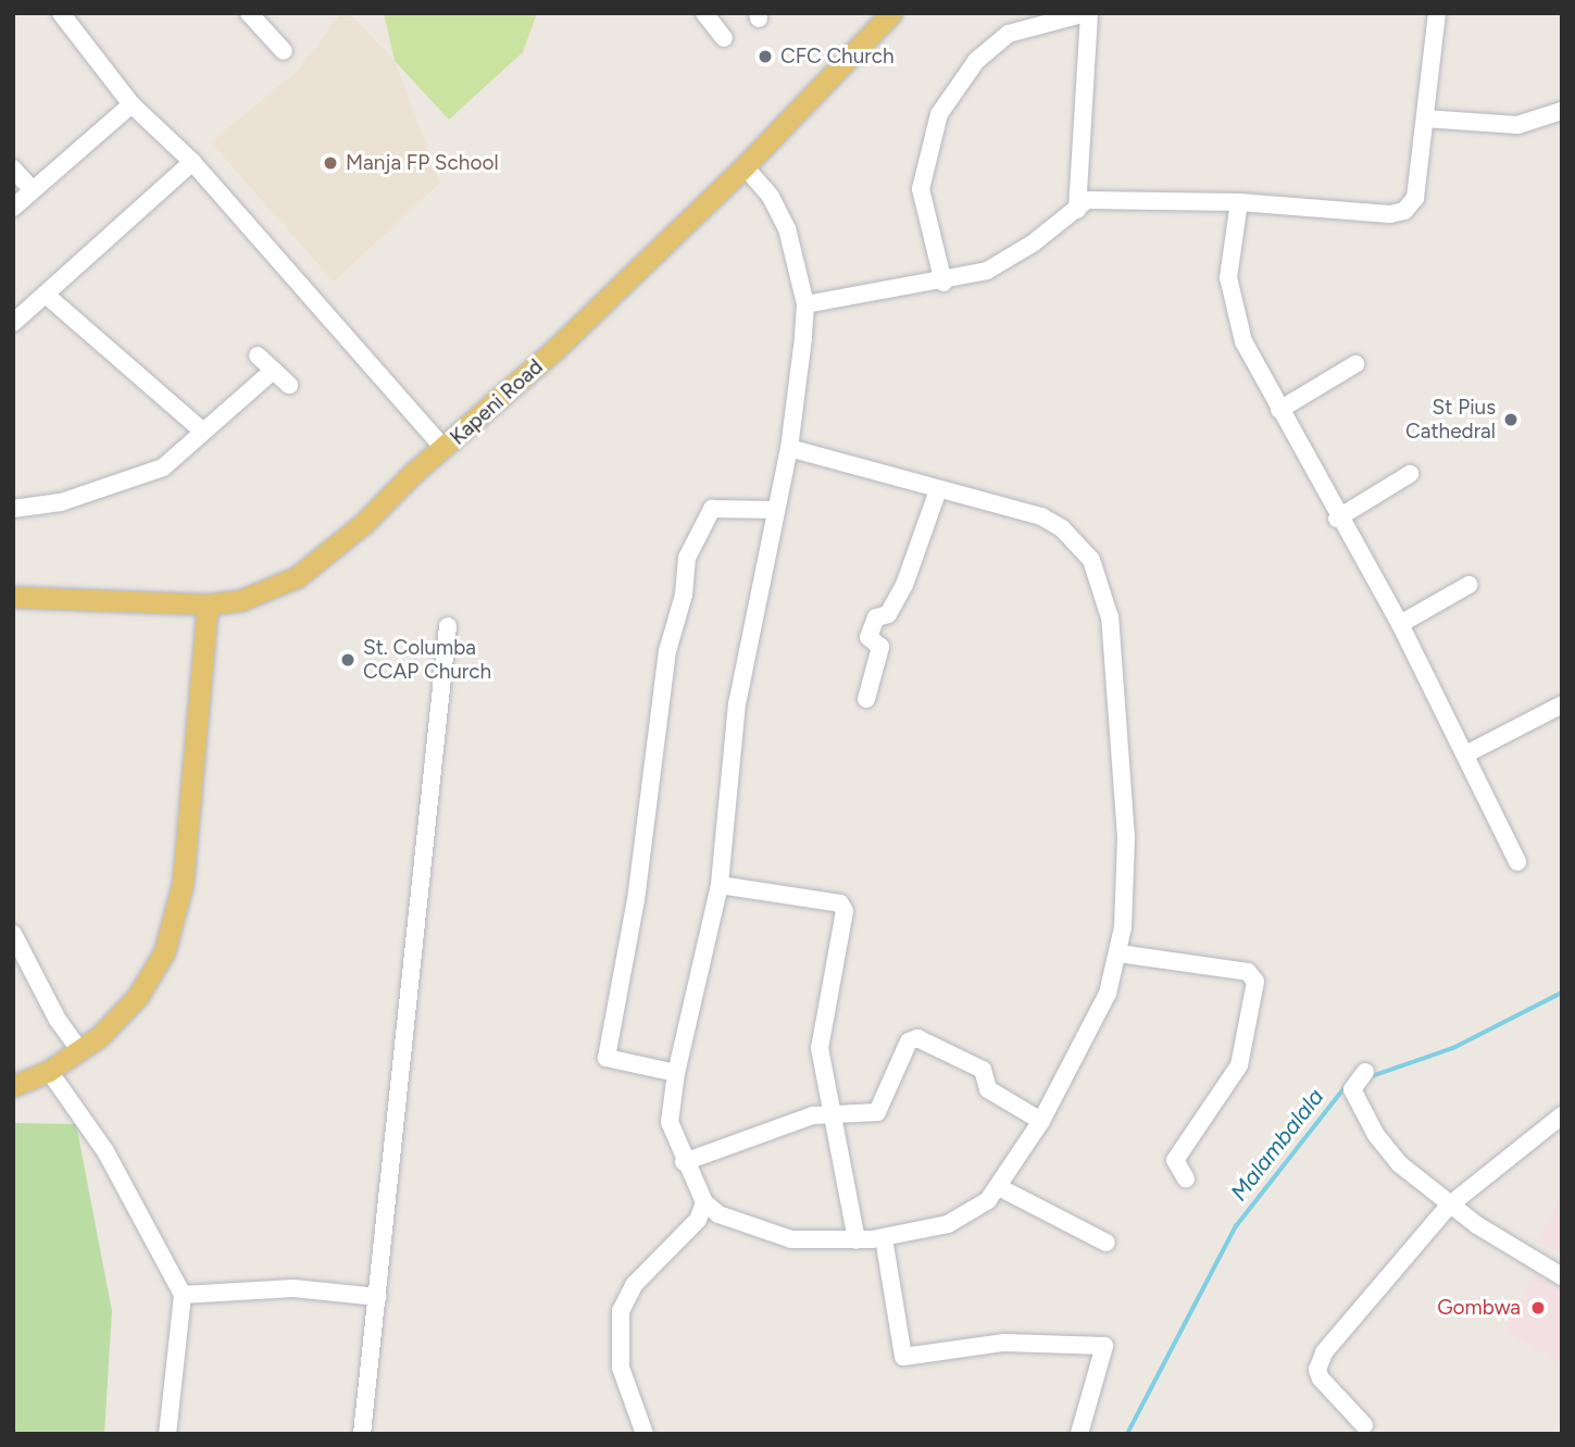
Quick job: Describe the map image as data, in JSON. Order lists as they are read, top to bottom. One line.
{"streets":{"main road":["Kapeni Road"]},"water":["Malambalala"],"places":["CFC Church","Manja FP School","St Pius Cathedral","St. Columba CCAP Church","Gombwa"]}
